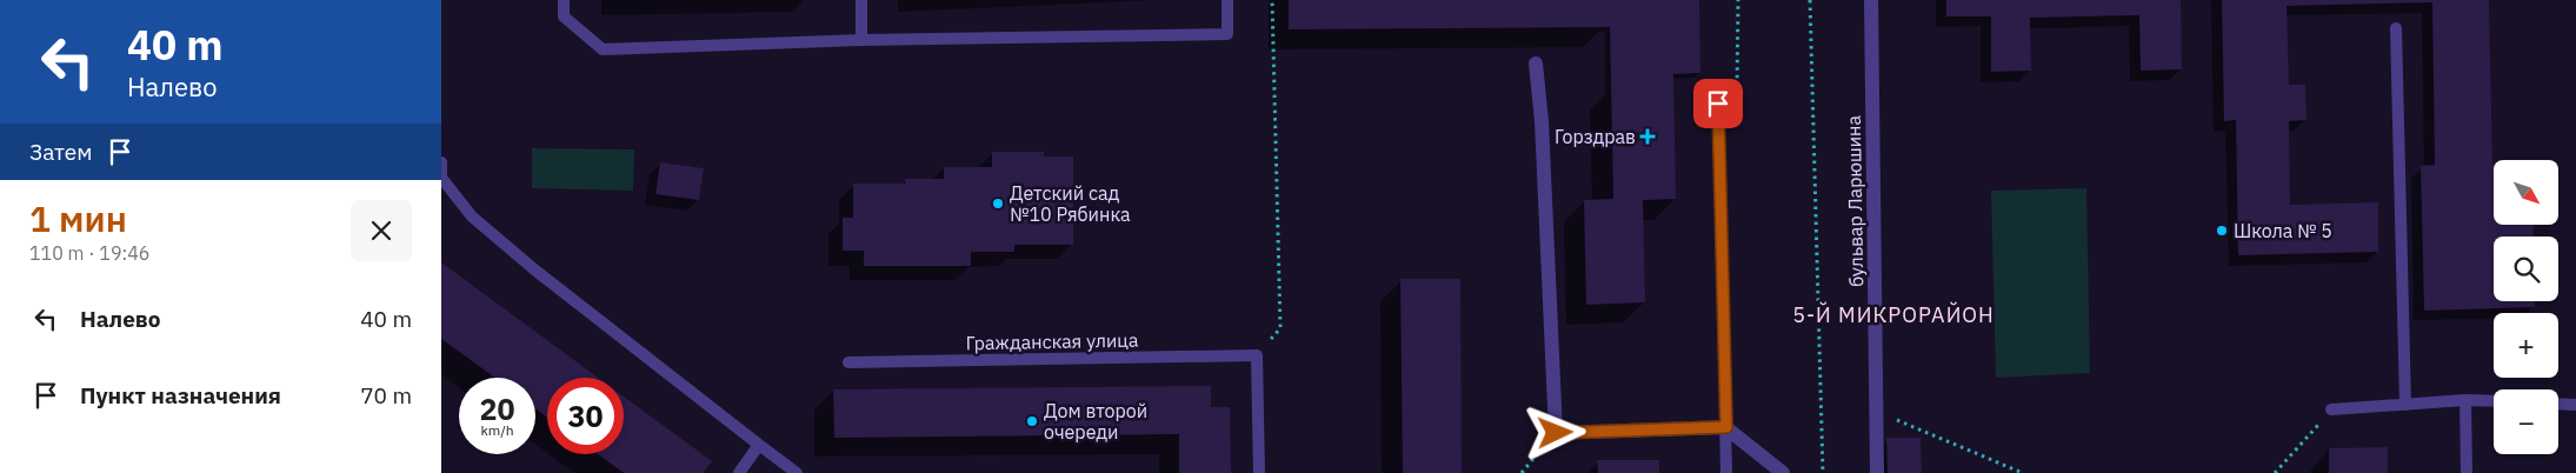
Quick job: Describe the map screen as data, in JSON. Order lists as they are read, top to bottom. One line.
{"streets":{"street":["бульвар Ларюшина"],"lane":["Гражданская улица"]},"districts":["5-Й МИКРОРАЙОН"],"places":{"health":["Горздрав"],"other":["Детский сад №10 Рябинка","Школа № 5","Дом второй очереди"]},"north":"bottom right","page":{"turn":["40 m","Налево"],"then":"Затем","map_buttons":["+","−"],"heading":["1 мин","110 m · 19:46"],"list":[{"name":"Налево","value":"40 m"},{"name":"Пункт назначения","value":"70 m"}],"speed":"20 km/h","limit":"30"}}
